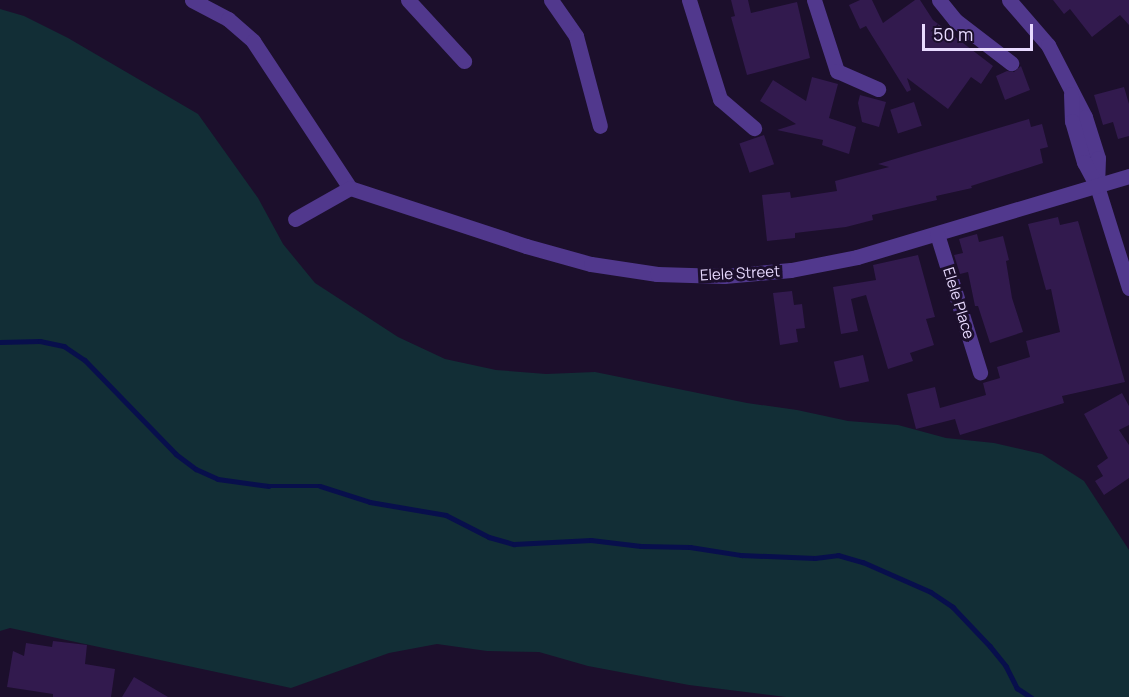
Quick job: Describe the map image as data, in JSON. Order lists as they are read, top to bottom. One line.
{"streets":{"street":["Elele Street","Elele Place"]},"crossings":[["Elele Street","Elele Place"]],"scale_bar":"50 m"}
